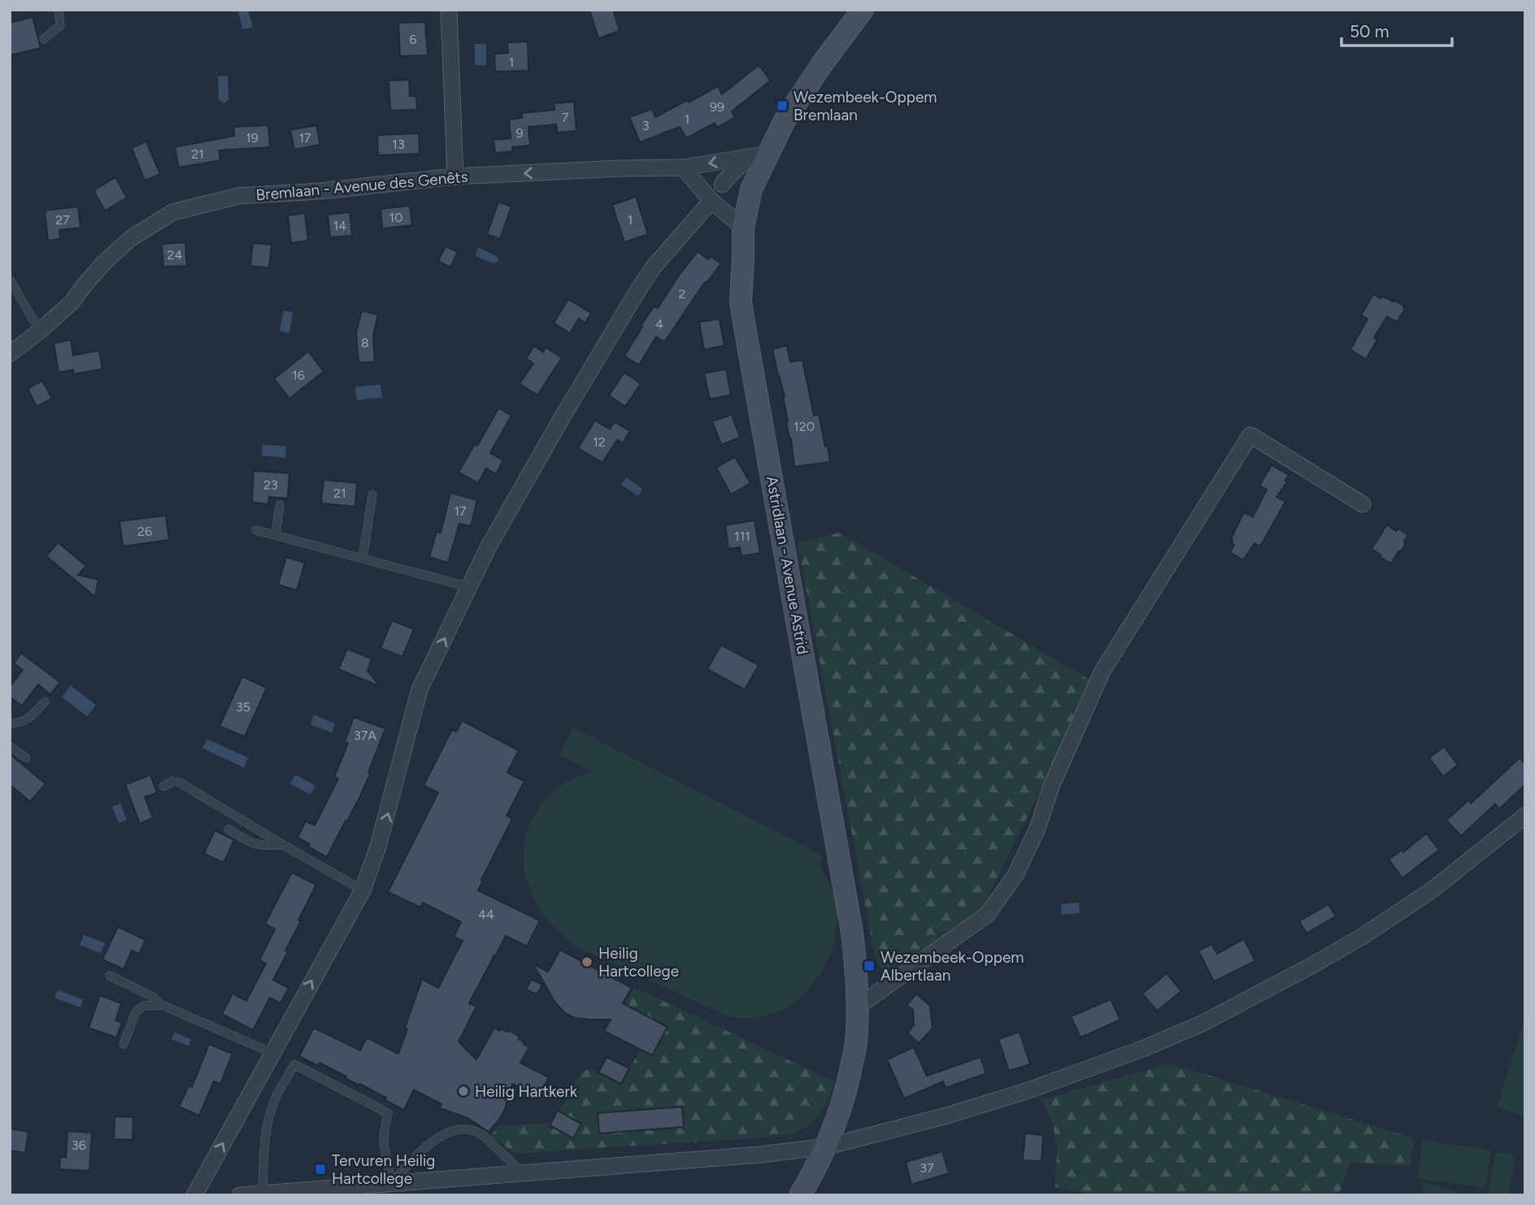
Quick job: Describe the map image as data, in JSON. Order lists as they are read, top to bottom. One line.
{"streets":{"street":["Bremlaan - Avenue des Genêts","Astridlaan - Avenue Astrid"]},"crossings":[["Bremlaan - Avenue des Genêts","Astridlaan - Avenue Astrid"]],"one_way":["Bremlaan - Avenue des Genêts"],"places":{"transit":["Wezembeek-Oppem Bremlaan","Wezembeek-Oppem Albertlaan","Tervuren Heilig Hartcollege"],"other":["Heilig Hartcollege","Heilig Hartkerk"]},"house_numbers":["6","1","99","7","1","3","9","19","17","13","21","10","27","1","14","24","2","4","8","16","120","12","23","21","17","26","111","35","37A","44","36","37"],"scale_bar":"50 m"}
